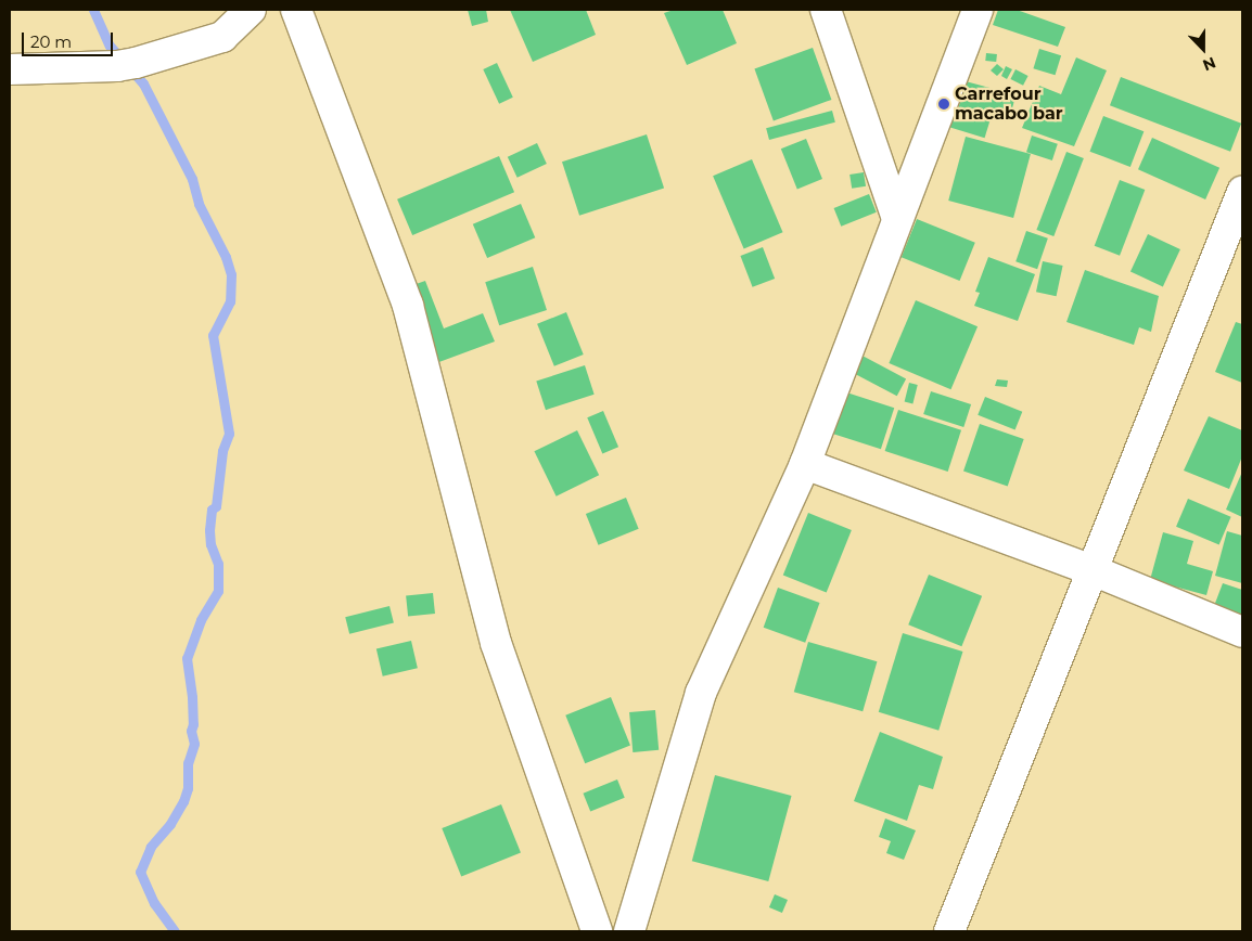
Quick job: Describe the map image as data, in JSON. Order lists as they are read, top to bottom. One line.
{"places":["Carrefour macabo bar"],"scale_bar":"20 m","north":"bottom"}
